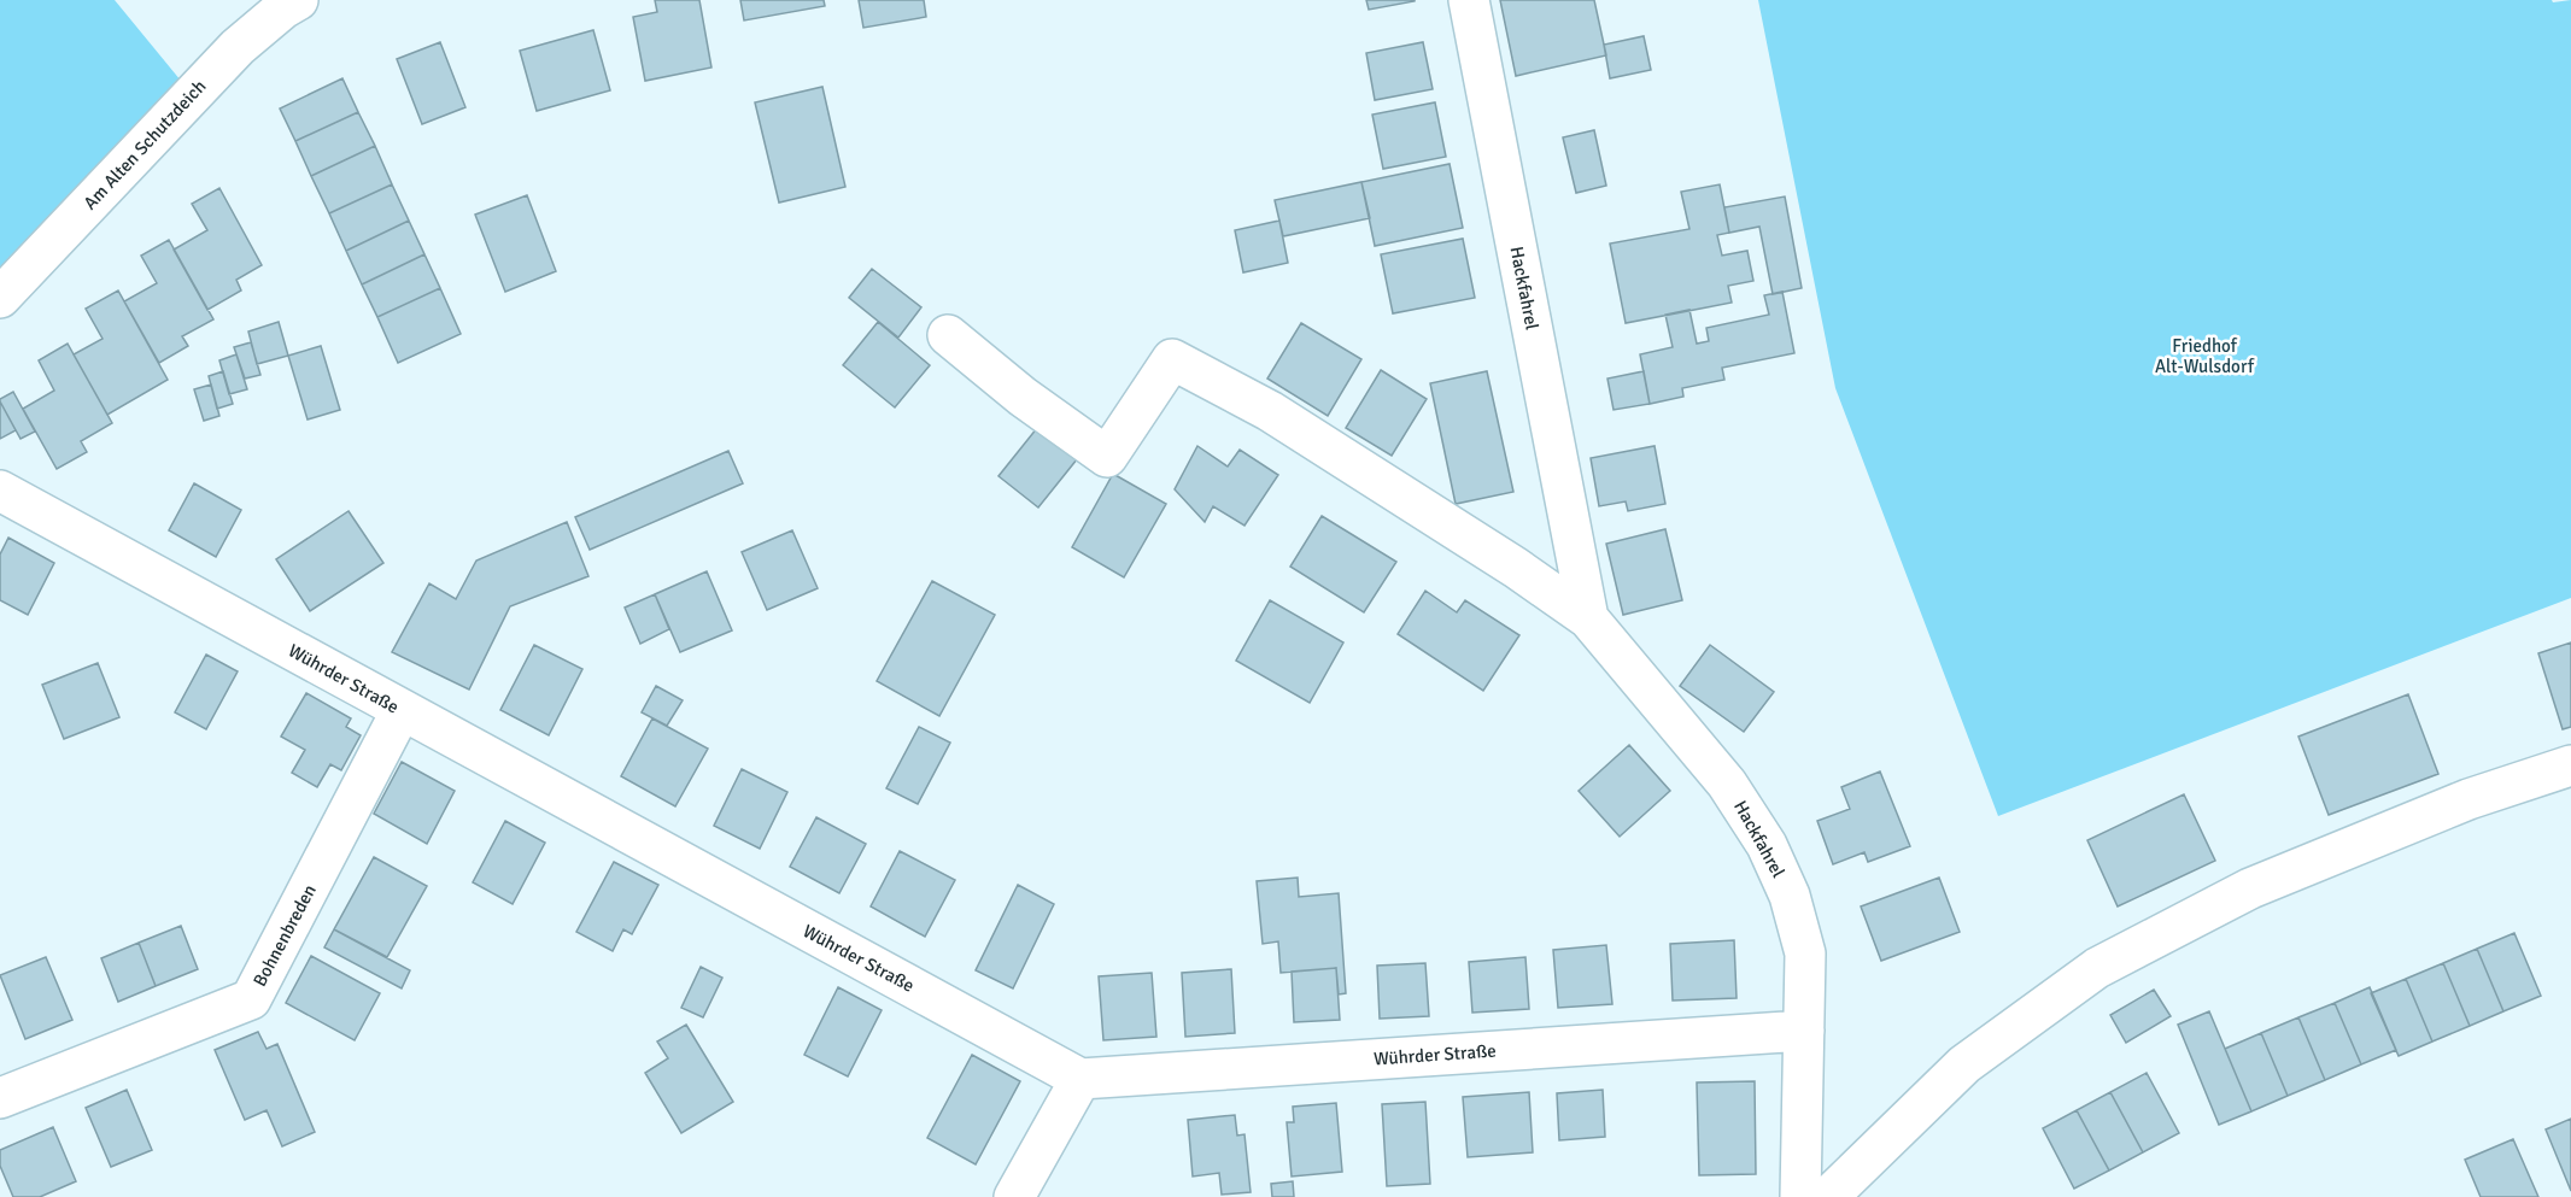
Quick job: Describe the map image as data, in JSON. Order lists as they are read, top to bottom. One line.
{"streets":{"street":["Am Alten Schutzdeich","Hackfahrel","Wührder Straße","Bohnenbreden"]},"crossings":[["Hackfahrel","Wührder Straße"],["Wührder Straße","Bohnenbreden"]],"parks":["Friedhof Alt-Wulsdorf"]}
